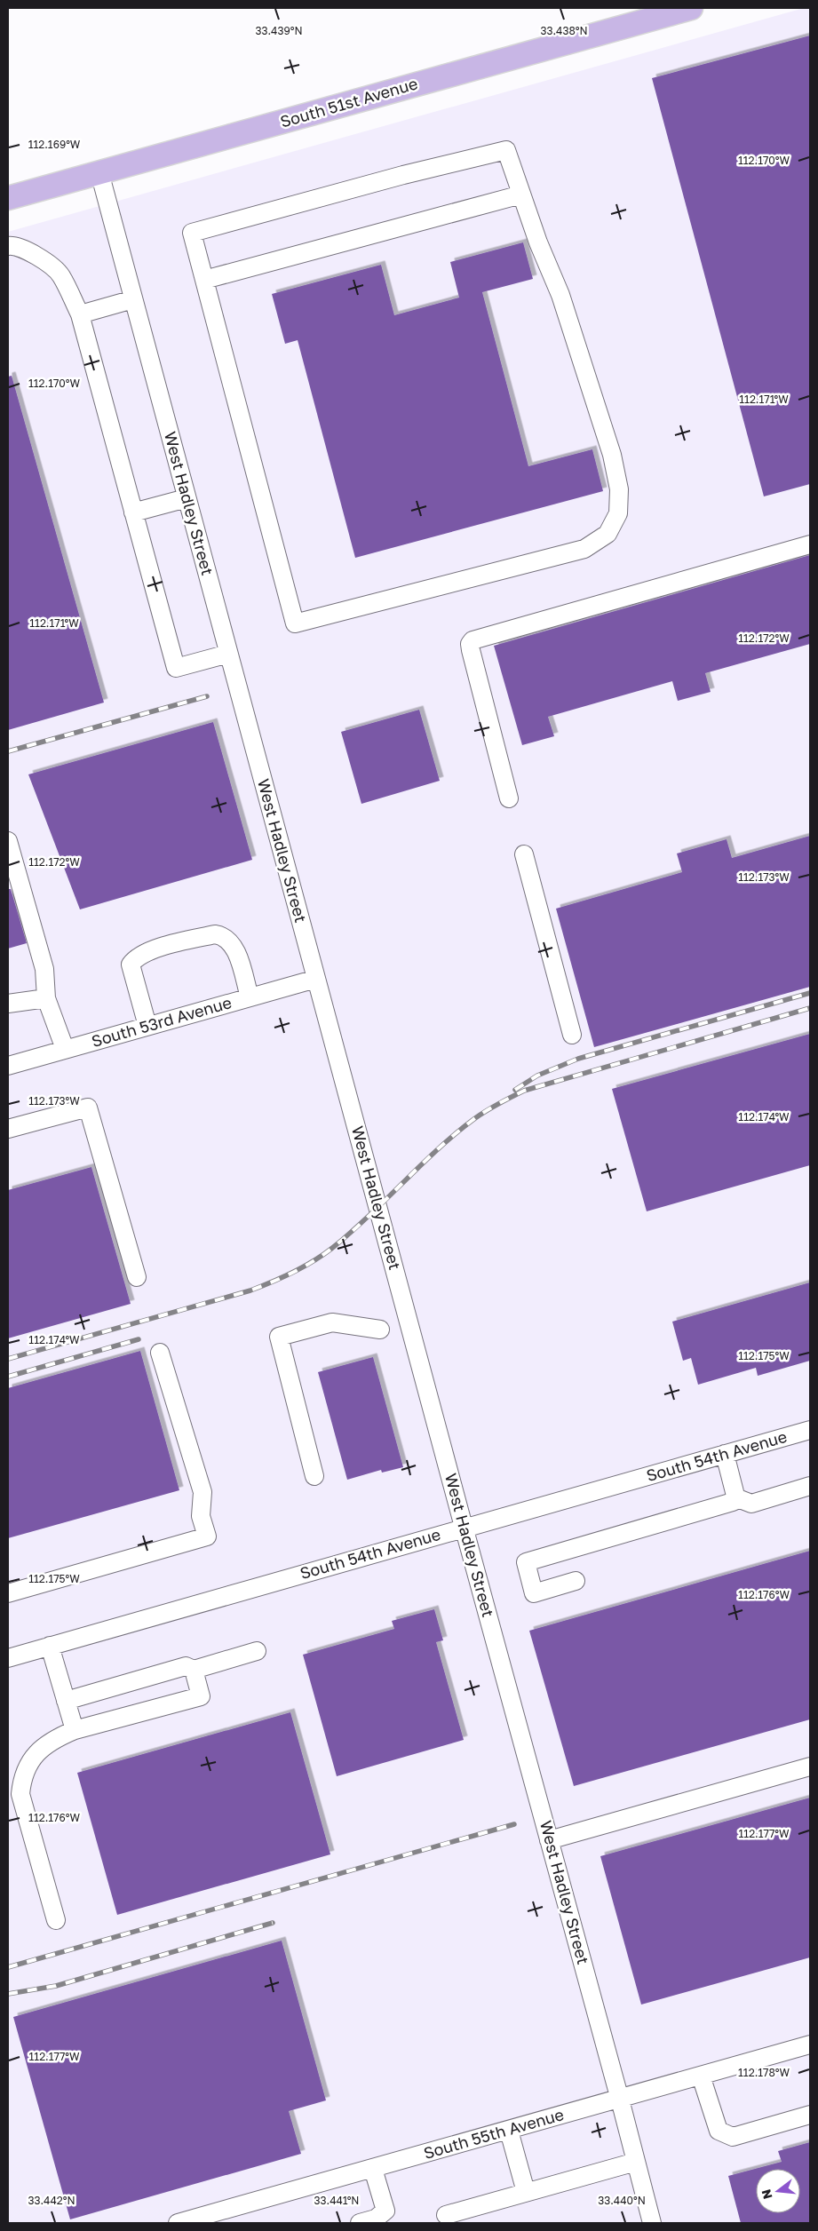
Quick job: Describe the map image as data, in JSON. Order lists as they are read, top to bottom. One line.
{"streets":{"main road":["South 51st Avenue"],"street":["West Hadley Street","South 53rd Avenue","South 54th Avenue","South 55th Avenue"]},"crossings":[["South 51st Avenue","West Hadley Street"],["West Hadley Street","South 53rd Avenue"],["West Hadley Street","South 54th Avenue"],["West Hadley Street","South 55th Avenue"]],"north":"left","coordinates":["33.439°N","33.438°N","112.169°W","112.170°W","112.171°W","112.172°W","112.173°W","112.174°W","112.175°W","112.176°W","112.177°W","112.178°W","33.442°N","33.441°N","33.440°N"]}
